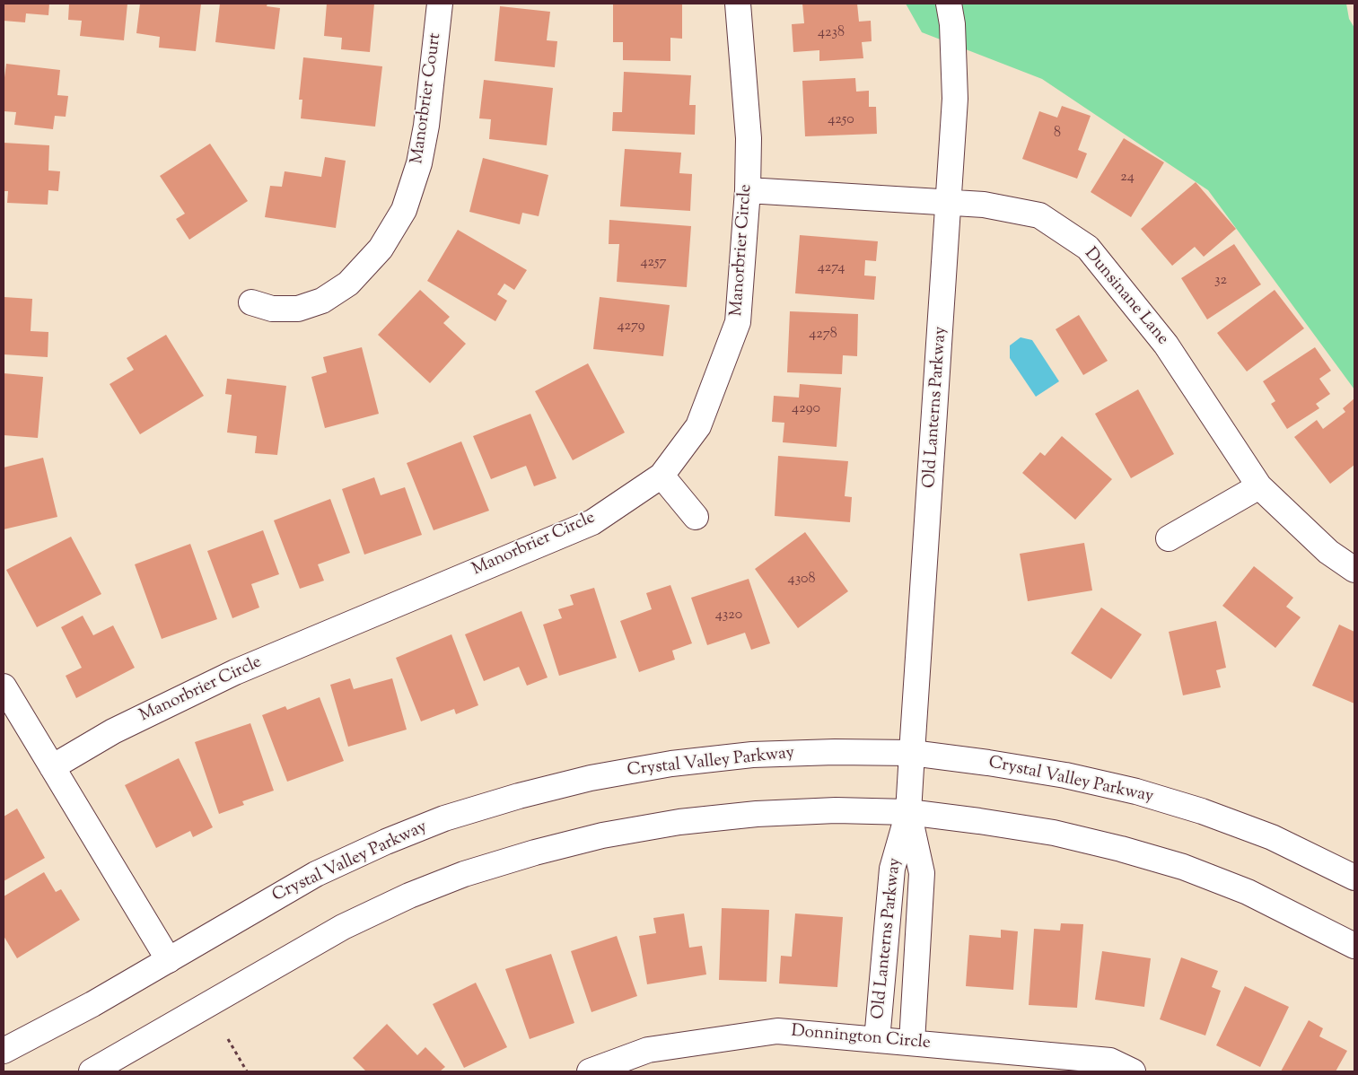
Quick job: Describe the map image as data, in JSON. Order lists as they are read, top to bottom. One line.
{"streets":{"street":["Manorbrier Court","Manorbrier Circle","Dunsinane Lane","Old Lanterns Parkway","Crystal Valley Parkway","Donnington Circle"]},"crossings":[["Manorbrier Circle","Dunsinane Lane"],["Dunsinane Lane","Old Lanterns Parkway"],["Old Lanterns Parkway","Crystal Valley Parkway"],["Old Lanterns Parkway","Donnington Circle"]],"house_numbers":["4238","4250","8","24","4257","4274","32","4279","4278","4290","4308","4320"]}
